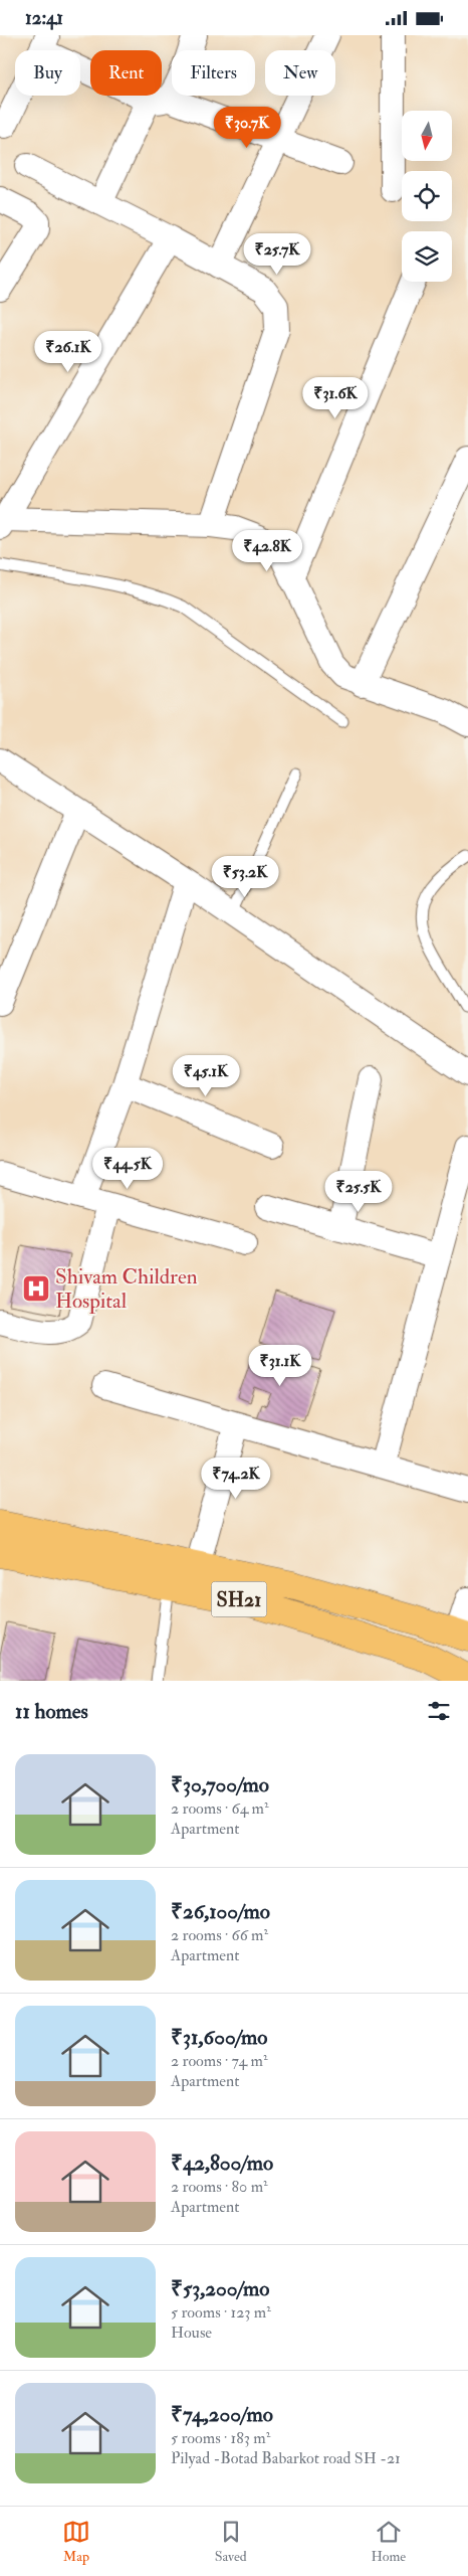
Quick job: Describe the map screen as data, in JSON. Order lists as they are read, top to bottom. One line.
{"streets":{"main road":["SH21"]},"places":{"hospital":["Shivam Children Hospital"]},"north":"bottom","page":{"status":"12:41","chip":["Buy","Rent","Filters","New"],"price":["₹30.7K","₹25.7K","₹26.1K","₹31.6K","₹42.8K","₹53.2K","₹45.1K","₹44.5K","₹25.5K","₹31.1K","₹74.2K"],"heading":"11 homes","list":[{"name":"₹30,700/mo","note":"2 rooms · 64 m² · Apartment"},{"name":"₹26,100/mo","note":"2 rooms · 66 m² · Apartment"},{"name":"₹31,600/mo","note":"2 rooms · 74 m² · Apartment"},{"name":"₹42,800/mo","note":"2 rooms · 80 m² · Apartment"},{"name":"₹53,200/mo","note":"5 rooms · 123 m² · House"},{"name":"₹74,200/mo","note":"5 rooms · 183 m² · Pilyad -Botad Babarkot road SH -21"}],"tabs":["Map","Saved","Home"]}}
